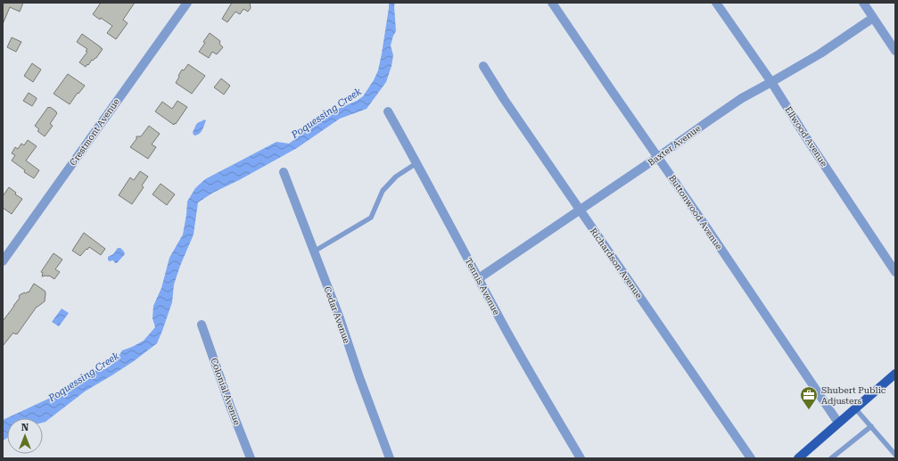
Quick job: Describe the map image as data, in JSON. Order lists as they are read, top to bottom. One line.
{"streets":{"street":["Crestmont Avenue","Ellwood Avenue","Baxter Avenue","Buttonwood Avenue","Richardson Avenue","Tennis Avenue","Cedar Avenue","Colonial Avenue"]},"crossings":[["Ellwood Avenue","Baxter Avenue"],["Baxter Avenue","Buttonwood Avenue"],["Baxter Avenue","Richardson Avenue"],["Baxter Avenue","Tennis Avenue"]],"water":["Poquessing Creek"],"places":{"office":["Shubert Public Adjusters"]},"north":"top"}
